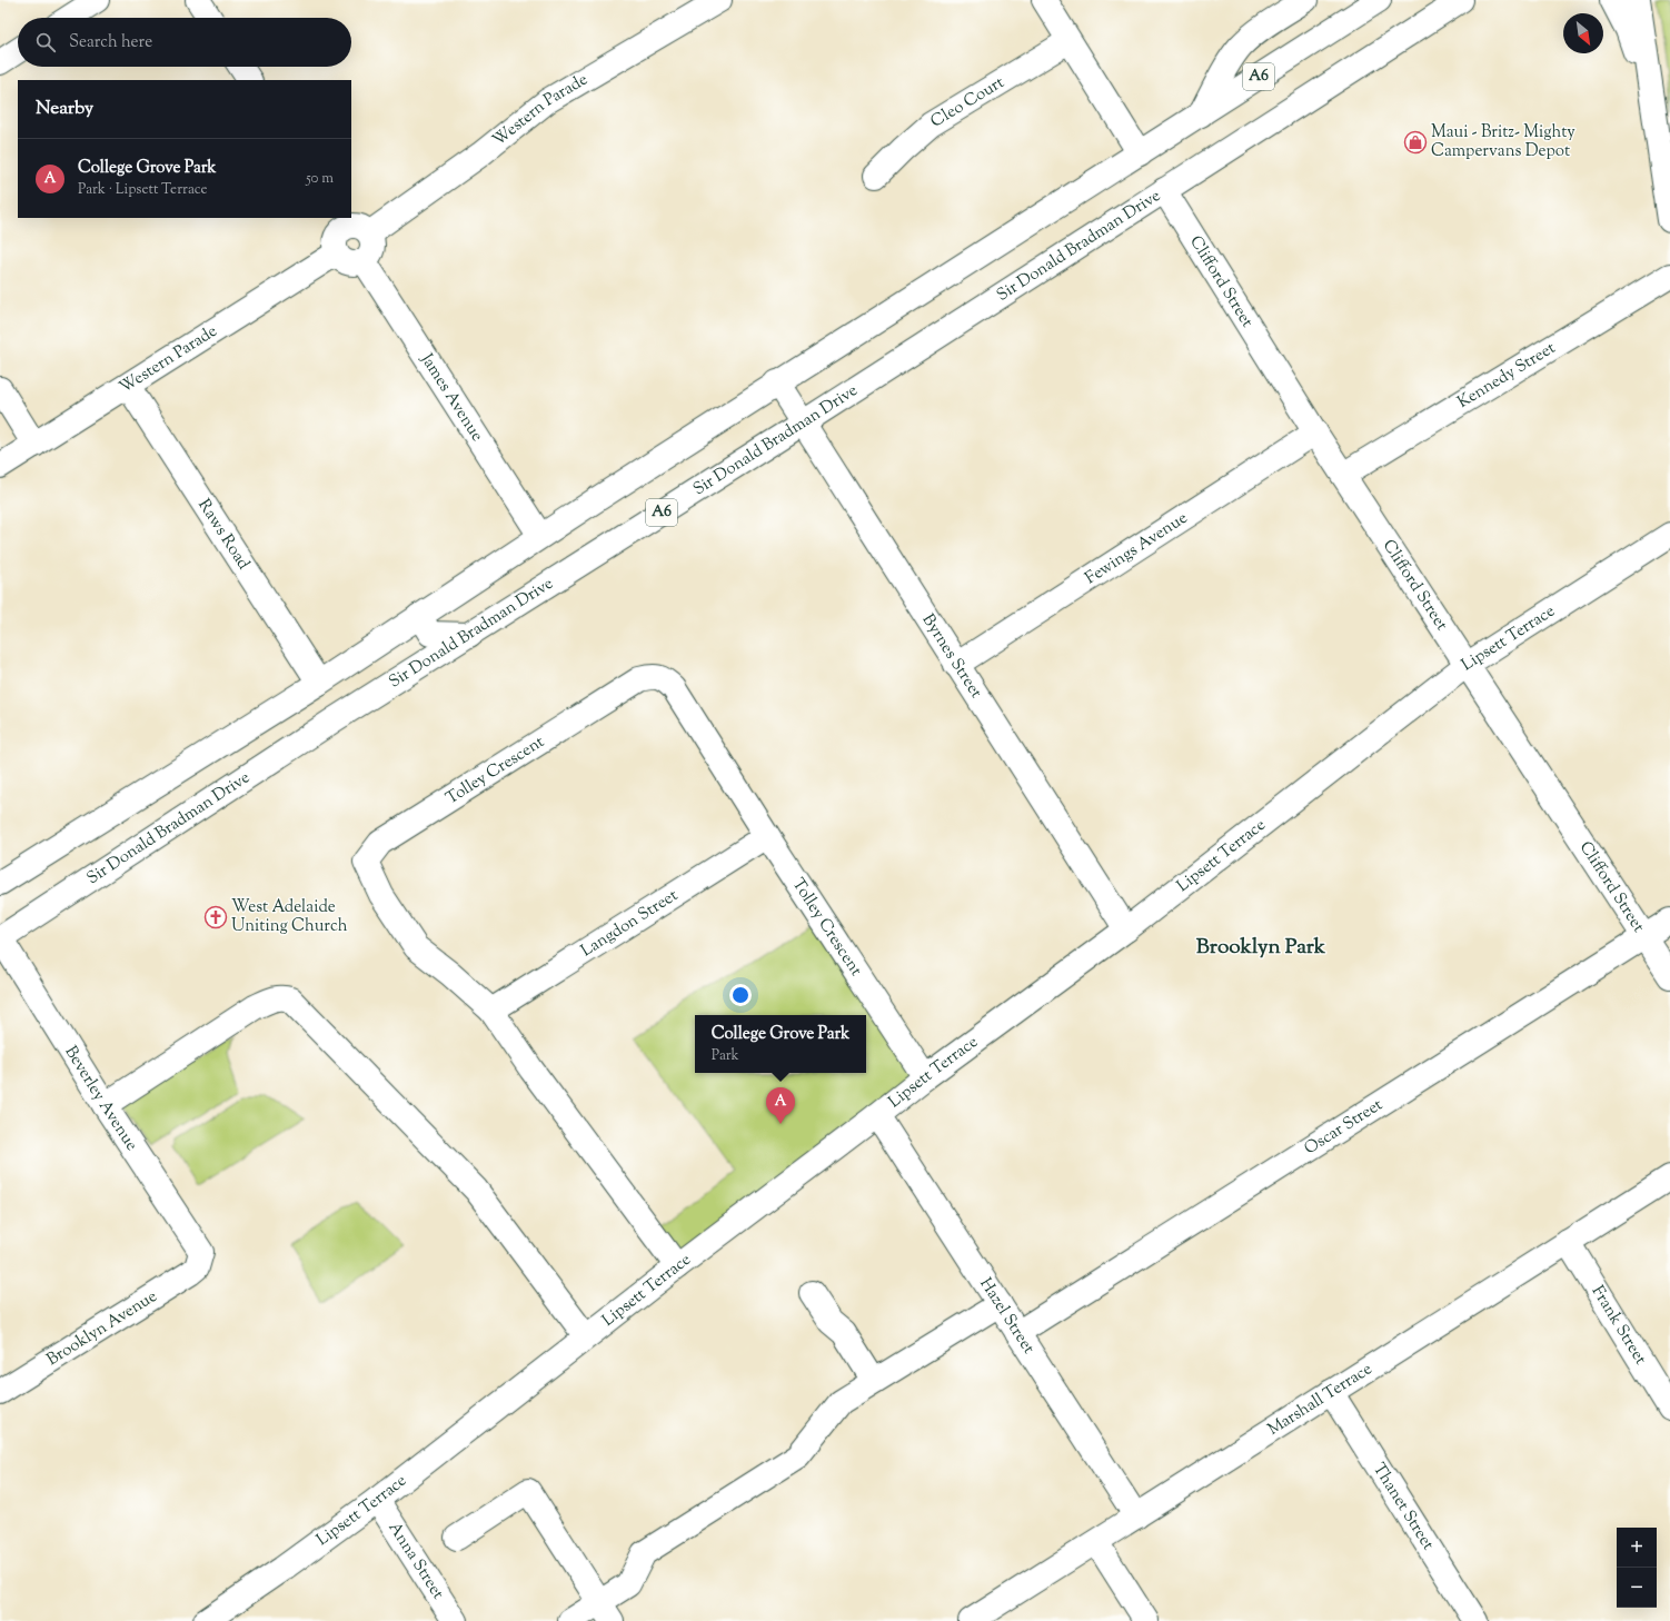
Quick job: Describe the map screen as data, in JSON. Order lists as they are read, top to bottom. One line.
{"streets":{"street":["A6","Cleo Court","Western Parade","Sir Donald Bradman Drive","Clifford Street","Kennedy Street","James Avenue","Raws Road","Fewings Avenue","Lipsett Terrace","Byrnes Street","Tolley Crescent","Langdon Street","Beverley Avenue","Oscar Street","Hazel Street","Frank Street","Brooklyn Avenue","Marshall Terrace","Thanet Street","Anna Street"]},"crossings":[["A6","James Avenue"],["A6","Raws Road"],["A6","Byrnes Street"],["Western Parade","James Avenue"],["Western Parade","Raws Road"],["Sir Donald Bradman Drive","Clifford Street"],["Sir Donald Bradman Drive","Byrnes Street"],["Sir Donald Bradman Drive","Beverley Avenue"],["Clifford Street","Kennedy Street"],["Clifford Street","Fewings Avenue"],["Clifford Street","Lipsett Terrace"],["Clifford Street","Oscar Street"],["Fewings Avenue","Byrnes Street"],["Lipsett Terrace","Byrnes Street"],["Lipsett Terrace","Tolley Crescent"],["Lipsett Terrace","Hazel Street"],["Lipsett Terrace","Anna Street"],["Tolley Crescent","Langdon Street"],["Beverley Avenue","Brooklyn Avenue"],["Oscar Street","Hazel Street"],["Hazel Street","Marshall Terrace"],["Frank Street","Marshall Terrace"],["Marshall Terrace","Thanet Street"]],"districts":["Brooklyn Park"],"places":{"shop":["Maui - Britz- Mighty Campervans Depot"],"church":["West Adelaide Uniting Church"]},"north":"bottom right","page":{"search":"Search here","heading":"Nearby","list":[{"mark":"A","name":"College Grove Park","note":"Park · Lipsett Terrace","value":"50 m"}],"popup":["College Grove Park","Park"],"pins":"A","map_buttons":["+","−"]}}
